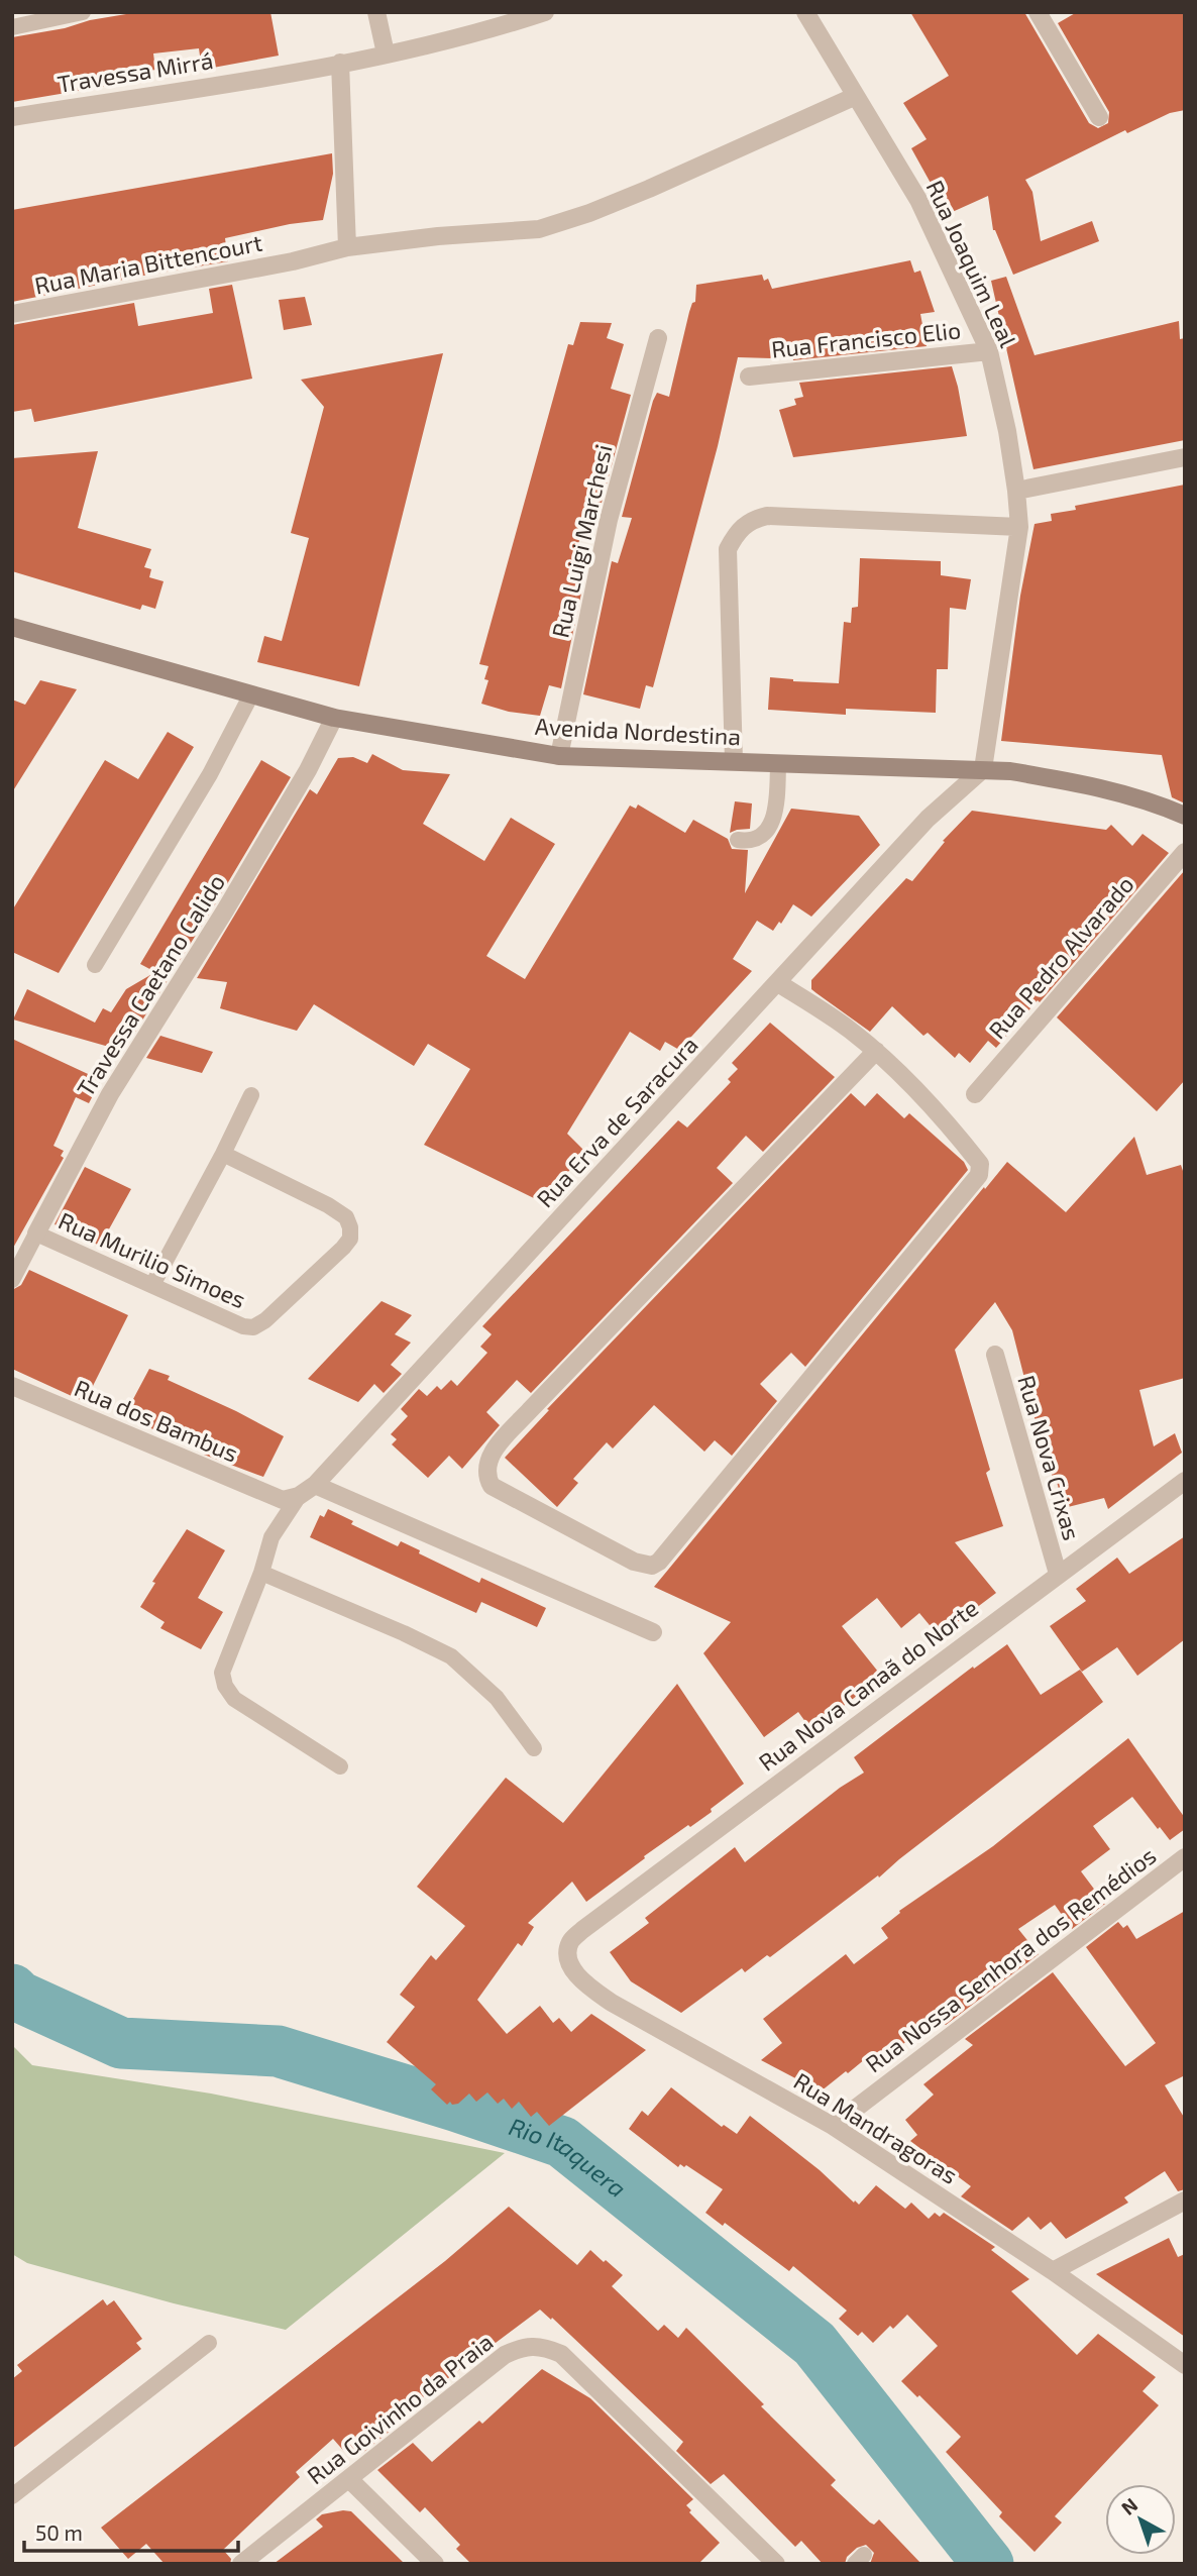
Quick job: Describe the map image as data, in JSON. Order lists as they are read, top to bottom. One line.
{"streets":{"main road":["Avenida Nordestina"],"street":["Travessa Mirrá","Rua Maria Bittencourt","Rua Joaquim Leal","Rua Francisco Elio","Rua Luigi Marchesi","Rua Pedro Alvarado","Travessa Caetano Calido","Rua Erva de Saracura","Rua dos Bambus","Rua Nova Crixas","Rua Nova Canaã do Norte","Rua Nossa Senhora dos Remédios","Rua Mandragoras","Rua Goivinho da Praia"],"lane":["Rua Murilio Simoes"]},"crossings":[["Rua Maria Bittencourt","Rua Joaquim Leal"],["Rua Joaquim Leal","Rua Francisco Elio"],["Rua Joaquim Leal","Avenida Nordestina"],["Rua Joaquim Leal","Rua Erva de Saracura"],["Rua Luigi Marchesi","Avenida Nordestina"],["Avenida Nordestina","Travessa Caetano Calido"],["Avenida Nordestina","Rua Erva de Saracura"],["Travessa Caetano Calido","Rua Murilio Simoes"],["Rua Erva de Saracura","Rua dos Bambus"],["Rua Nova Crixas","Rua Nova Canaã do Norte"],["Rua Nova Canaã do Norte","Rua Mandragoras"],["Rua Nossa Senhora dos Remédios","Rua Mandragoras"]],"water":["Rio Itaquera"],"scale_bar":"50 m","north":"top left"}
